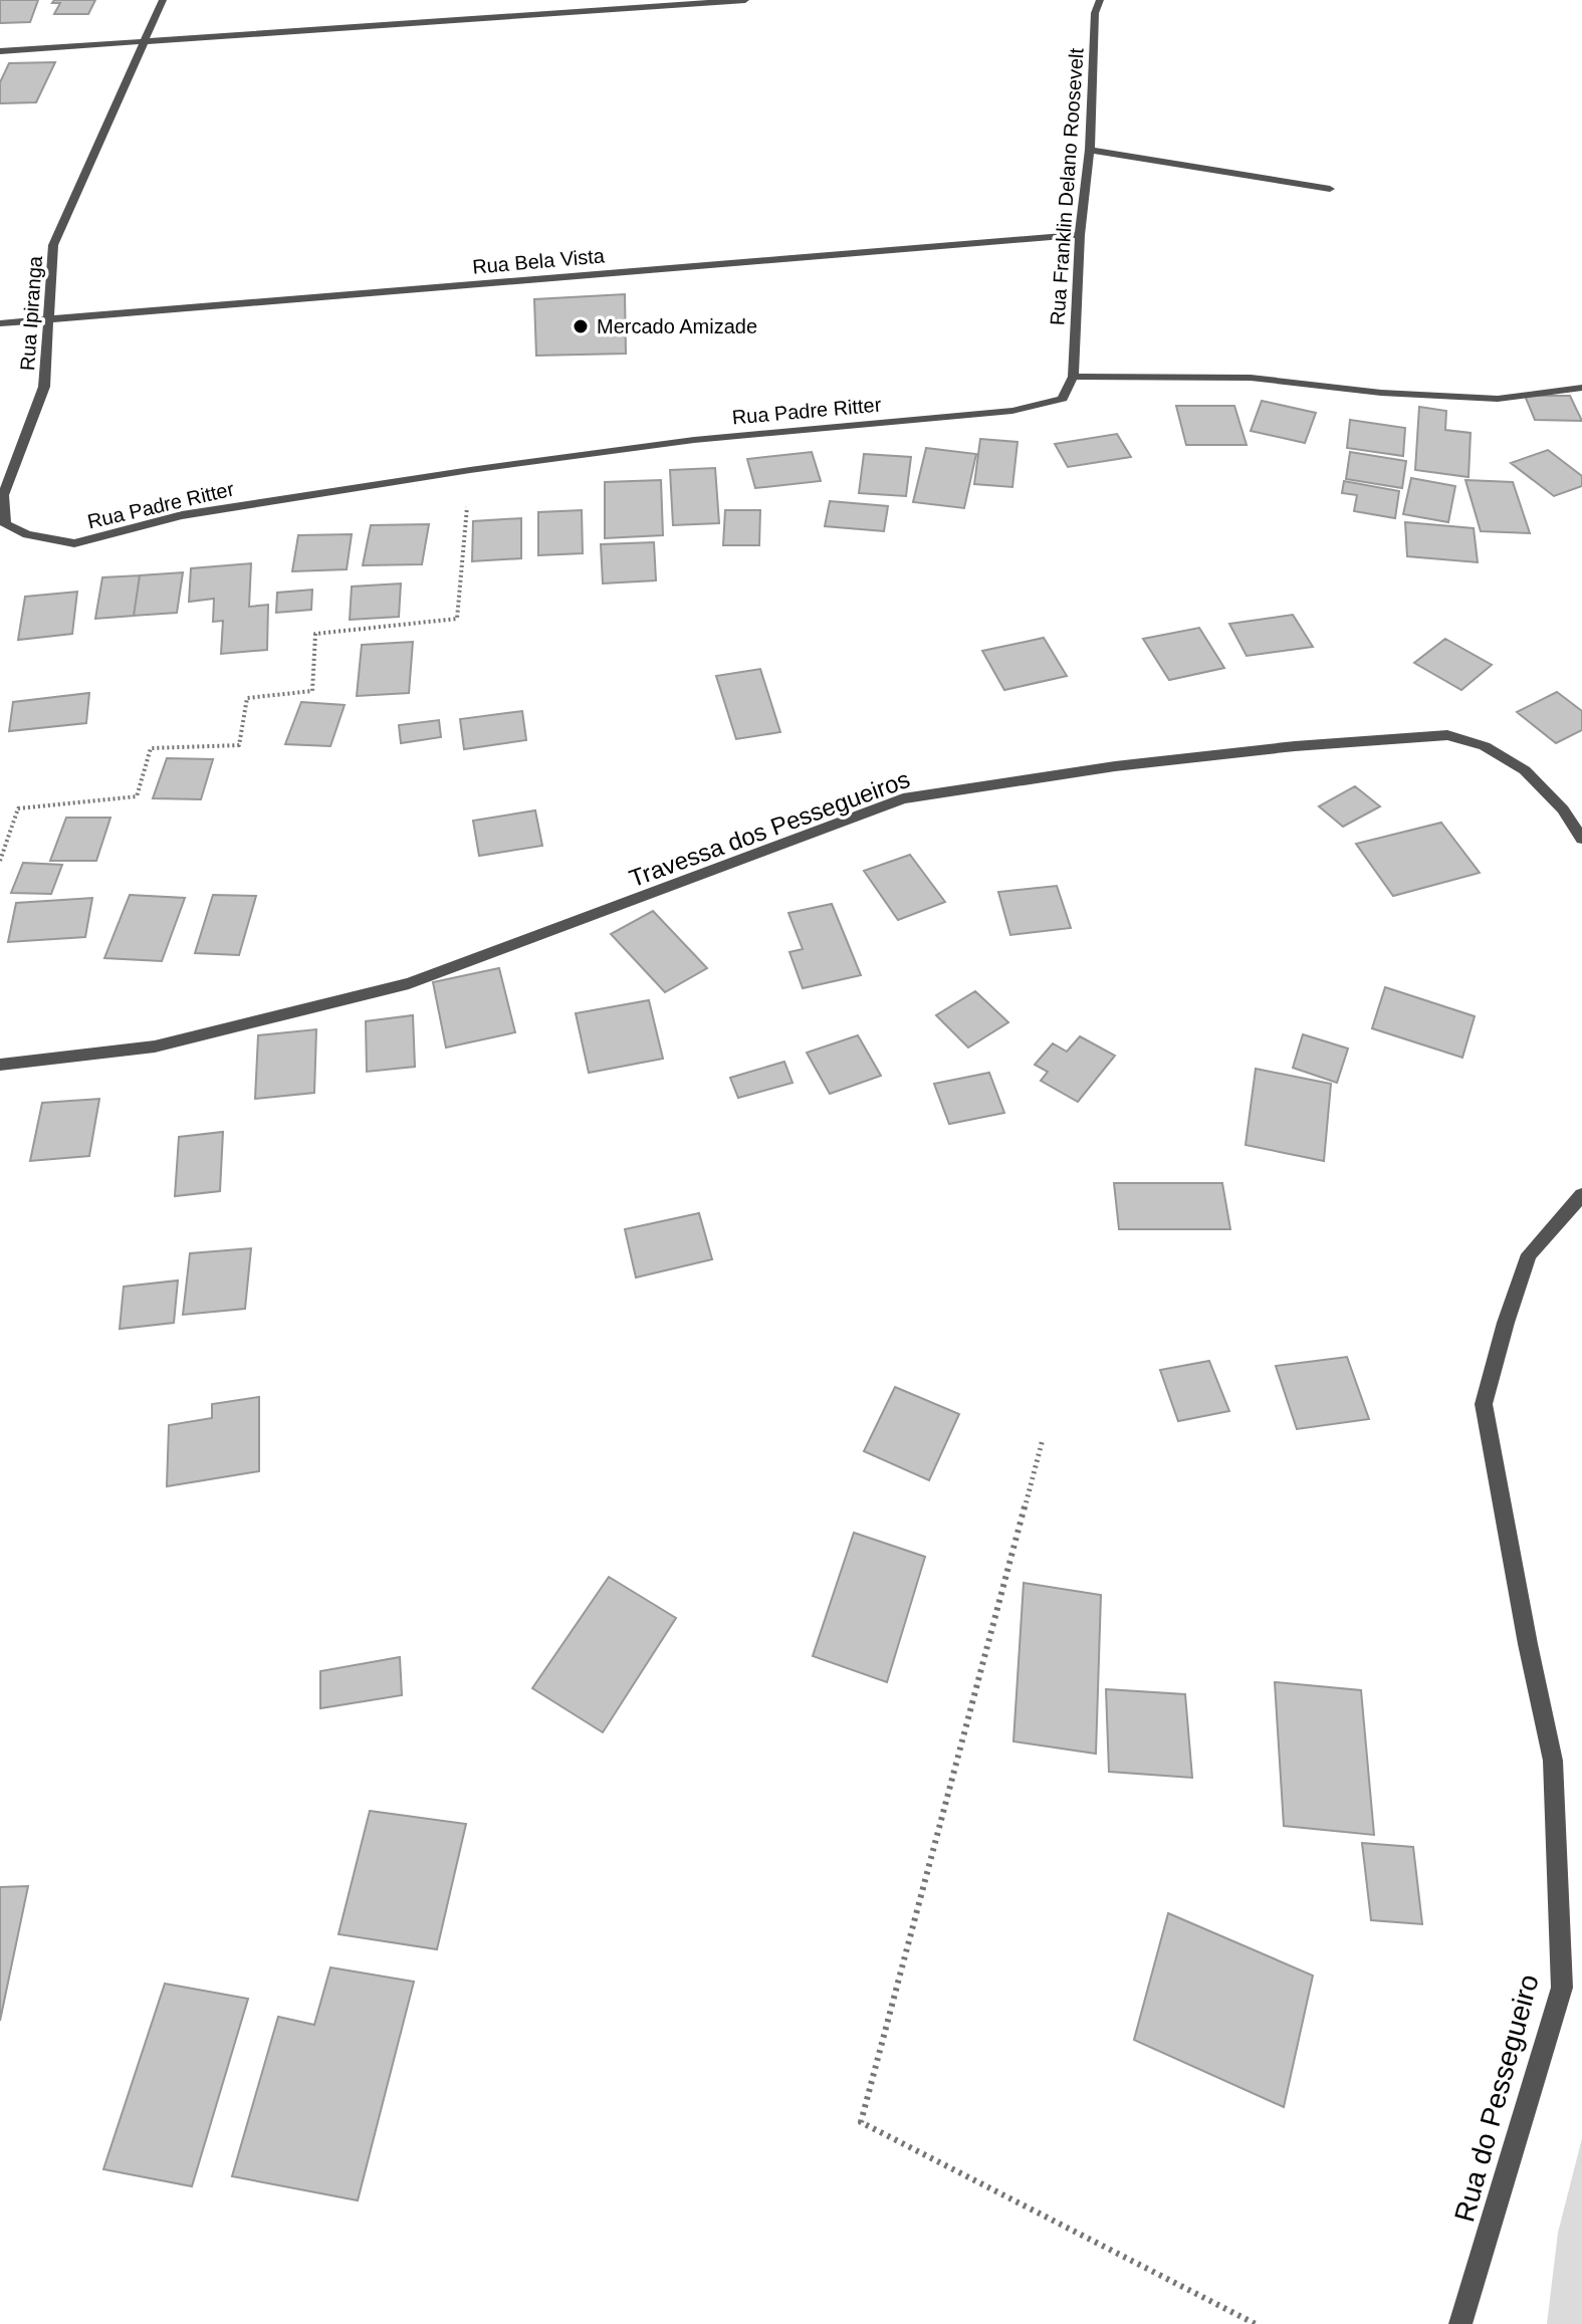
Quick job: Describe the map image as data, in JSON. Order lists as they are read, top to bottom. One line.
{"streets":{"street":["Rua Franklin Delano Roosevelt","Rua Bela Vista","Rua Ipiranga","Rua Padre Ritter","Travessa dos Pessegueiros","Rua do Pessegueiro"]},"crossings":[["Rua Franklin Delano Roosevelt","Rua Bela Vista"],["Rua Franklin Delano Roosevelt","Rua Padre Ritter"],["Rua Bela Vista","Rua Ipiranga"],["Rua Ipiranga","Rua Padre Ritter"]],"places":["Mercado Amizade"]}
